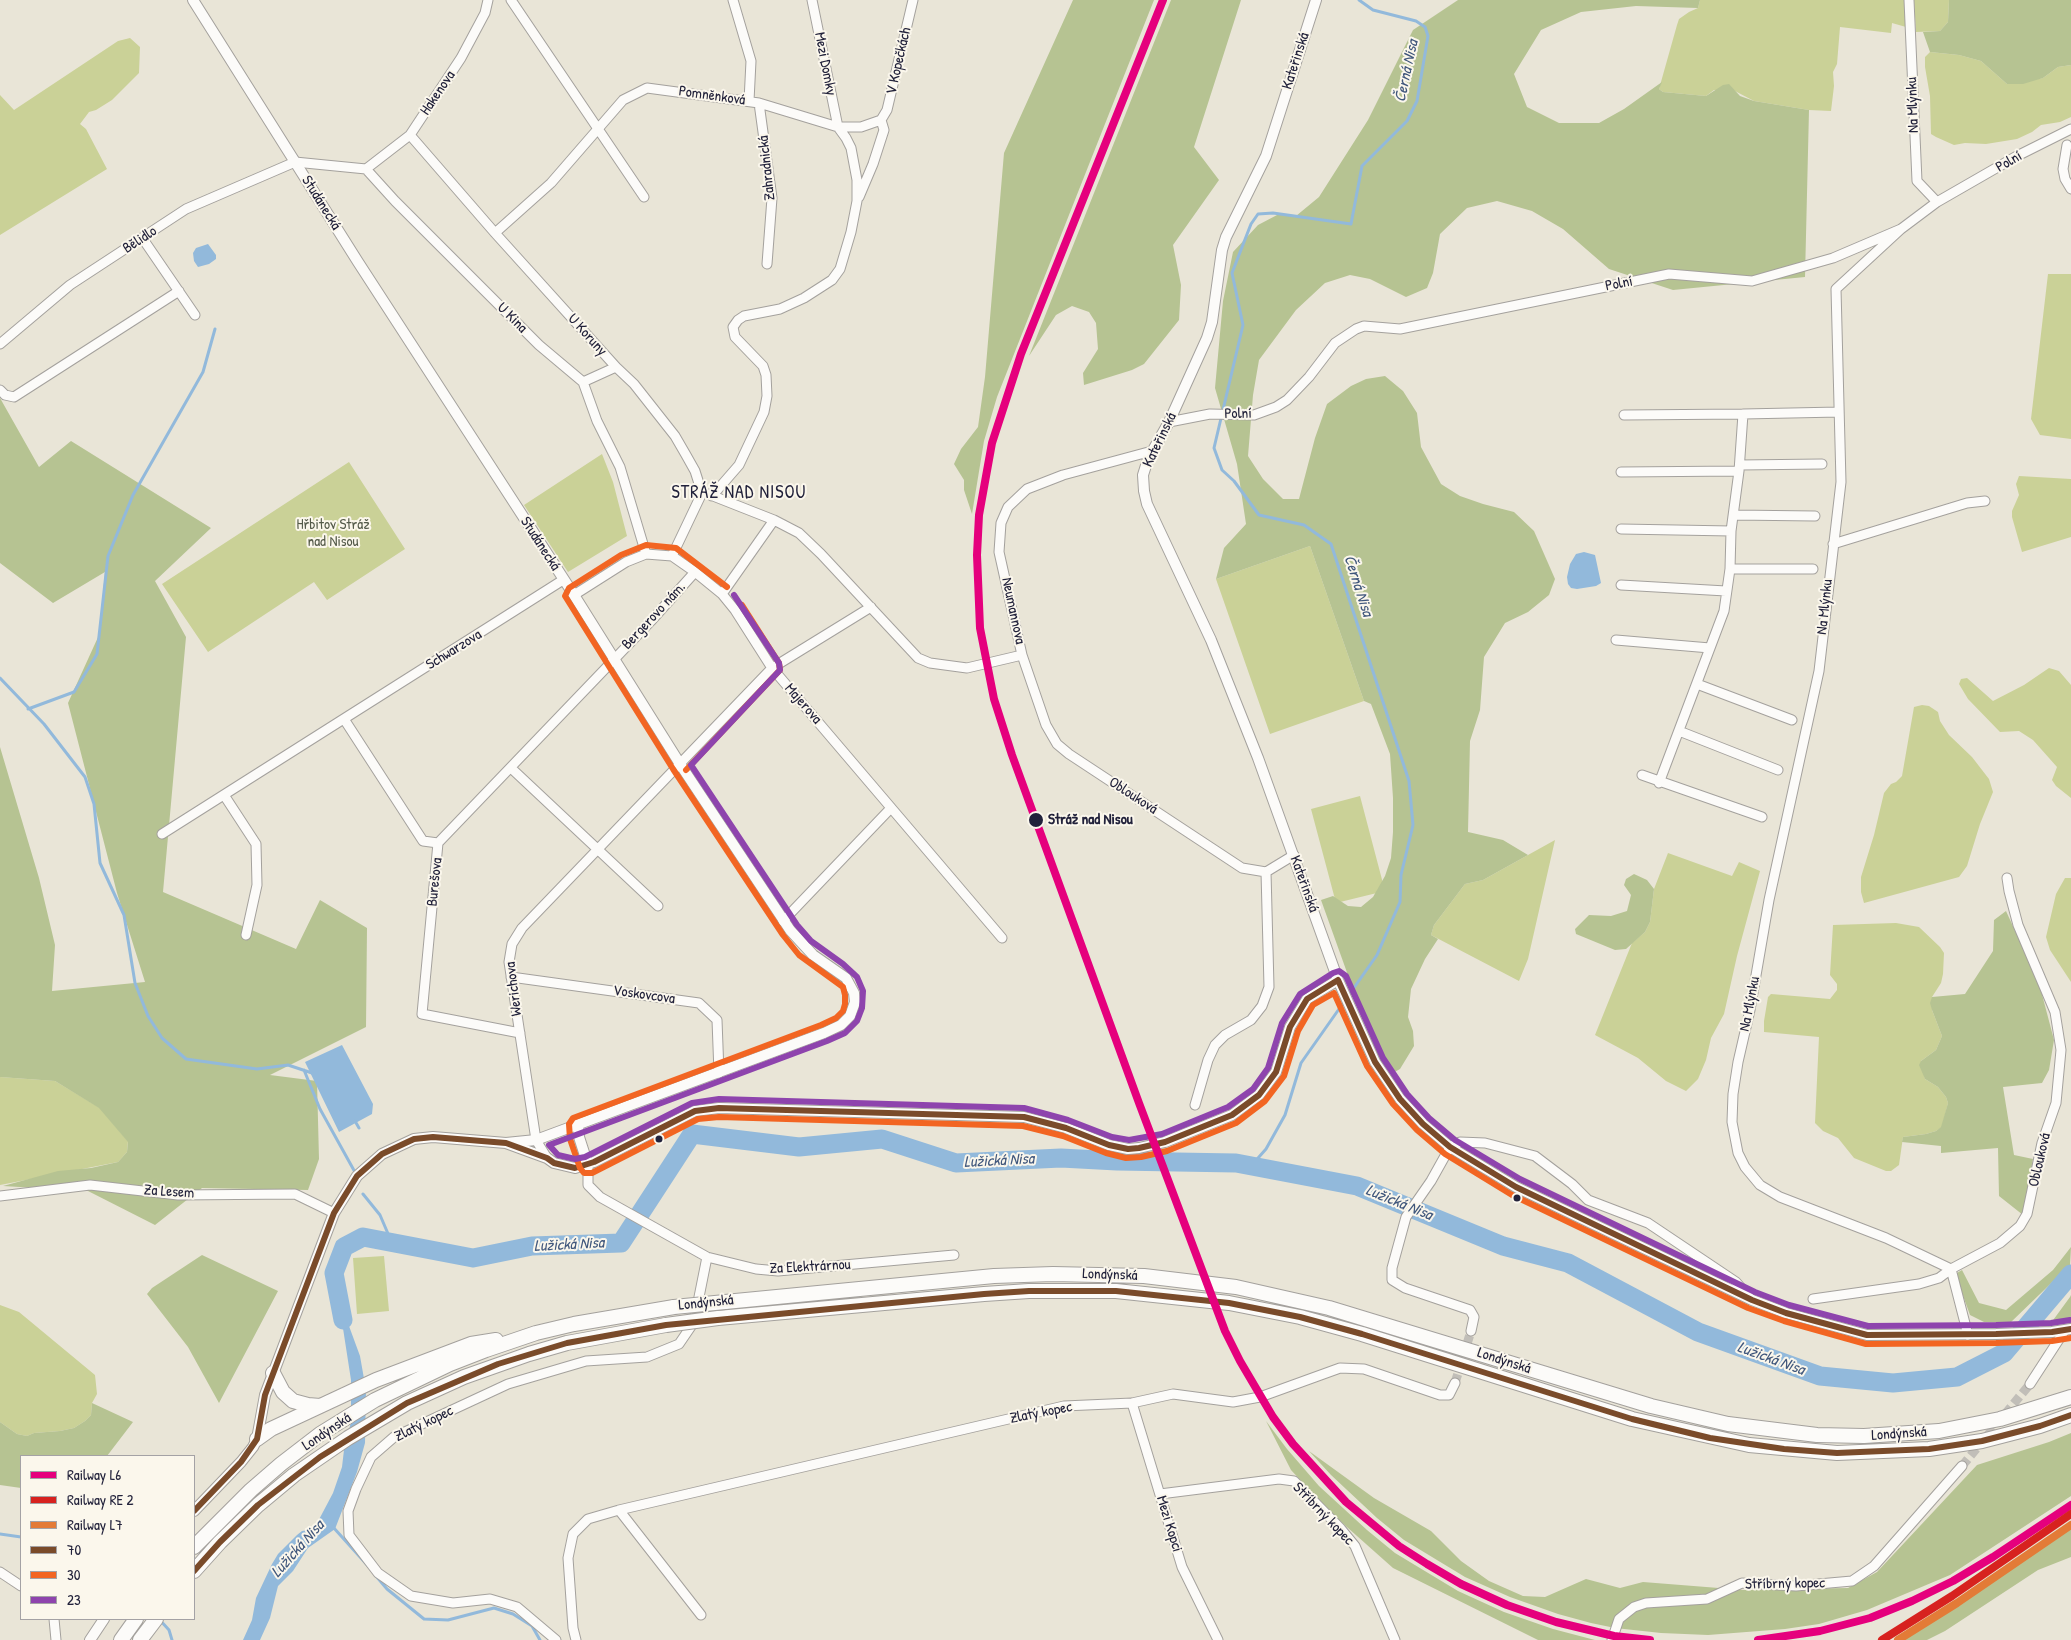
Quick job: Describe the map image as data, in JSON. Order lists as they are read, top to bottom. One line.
{"streets":{"highway":["Londýnská"],"street":["V Kopečkách","Kateřinská","Mezi Domky","Hakenova","Pomněnková","Na Mlýnku","Polní","Zahradnická","Studánecká","Bělidlo","U Kina","U Koruny","Neumannova","Bergerovo nám.","Schwarzova","Majerova","Oblouková","Burešova","Werichova","Voskovcova","Za Lesem","Za Elektrárnou","Zlatý kopec","Stříbrný kopec","Mezi Kopci"]},"crossings":[["V Kopečkách","Mezi Domky"],["V Kopečkách","Pomněnková"],["V Kopečkách","Neumannova"],["Kateřinská","Polní"],["Kateřinská","Neumannova"],["Mezi Domky","Pomněnková"],["Hakenova","U Kina"],["Hakenova","U Koruny"],["Pomněnková","Zahradnická"],["Pomněnková","U Koruny"],["Na Mlýnku","Polní"],["Na Mlýnku","Oblouková"],["Studánecká","Bělidlo"],["Studánecká","Bergerovo nám."],["Studánecká","Schwarzova"],["Studánecká","Burešova"],["Studánecká","Werichova"],["Studánecká","Voskovcova"],["U Koruny","Neumannova"],["Neumannova","Oblouková"],["Bergerovo nám.","Majerova"],["Bergerovo nám.","Burešova"],["Burešova","Werichova"],["Werichova","Voskovcova"],["Za Elektrárnou","Zlatý kopec"],["Zlatý kopec","Mezi Kopci"],["Stříbrný kopec","Mezi Kopci"]],"districts":["STRÁŽ NAD NISOU"],"water":["Černá Nisa","Lužická Nisa"],"parks":["Hřbitov Stráž nad Nisou"],"places":["Stráž nad Nisou"],"lines":["rail line L6","transit line 30","transit line 23","transit line 70","rail line L7"],"legend":["Railway L6","Railway RE 2","Railway L7","70","30","23"]}
